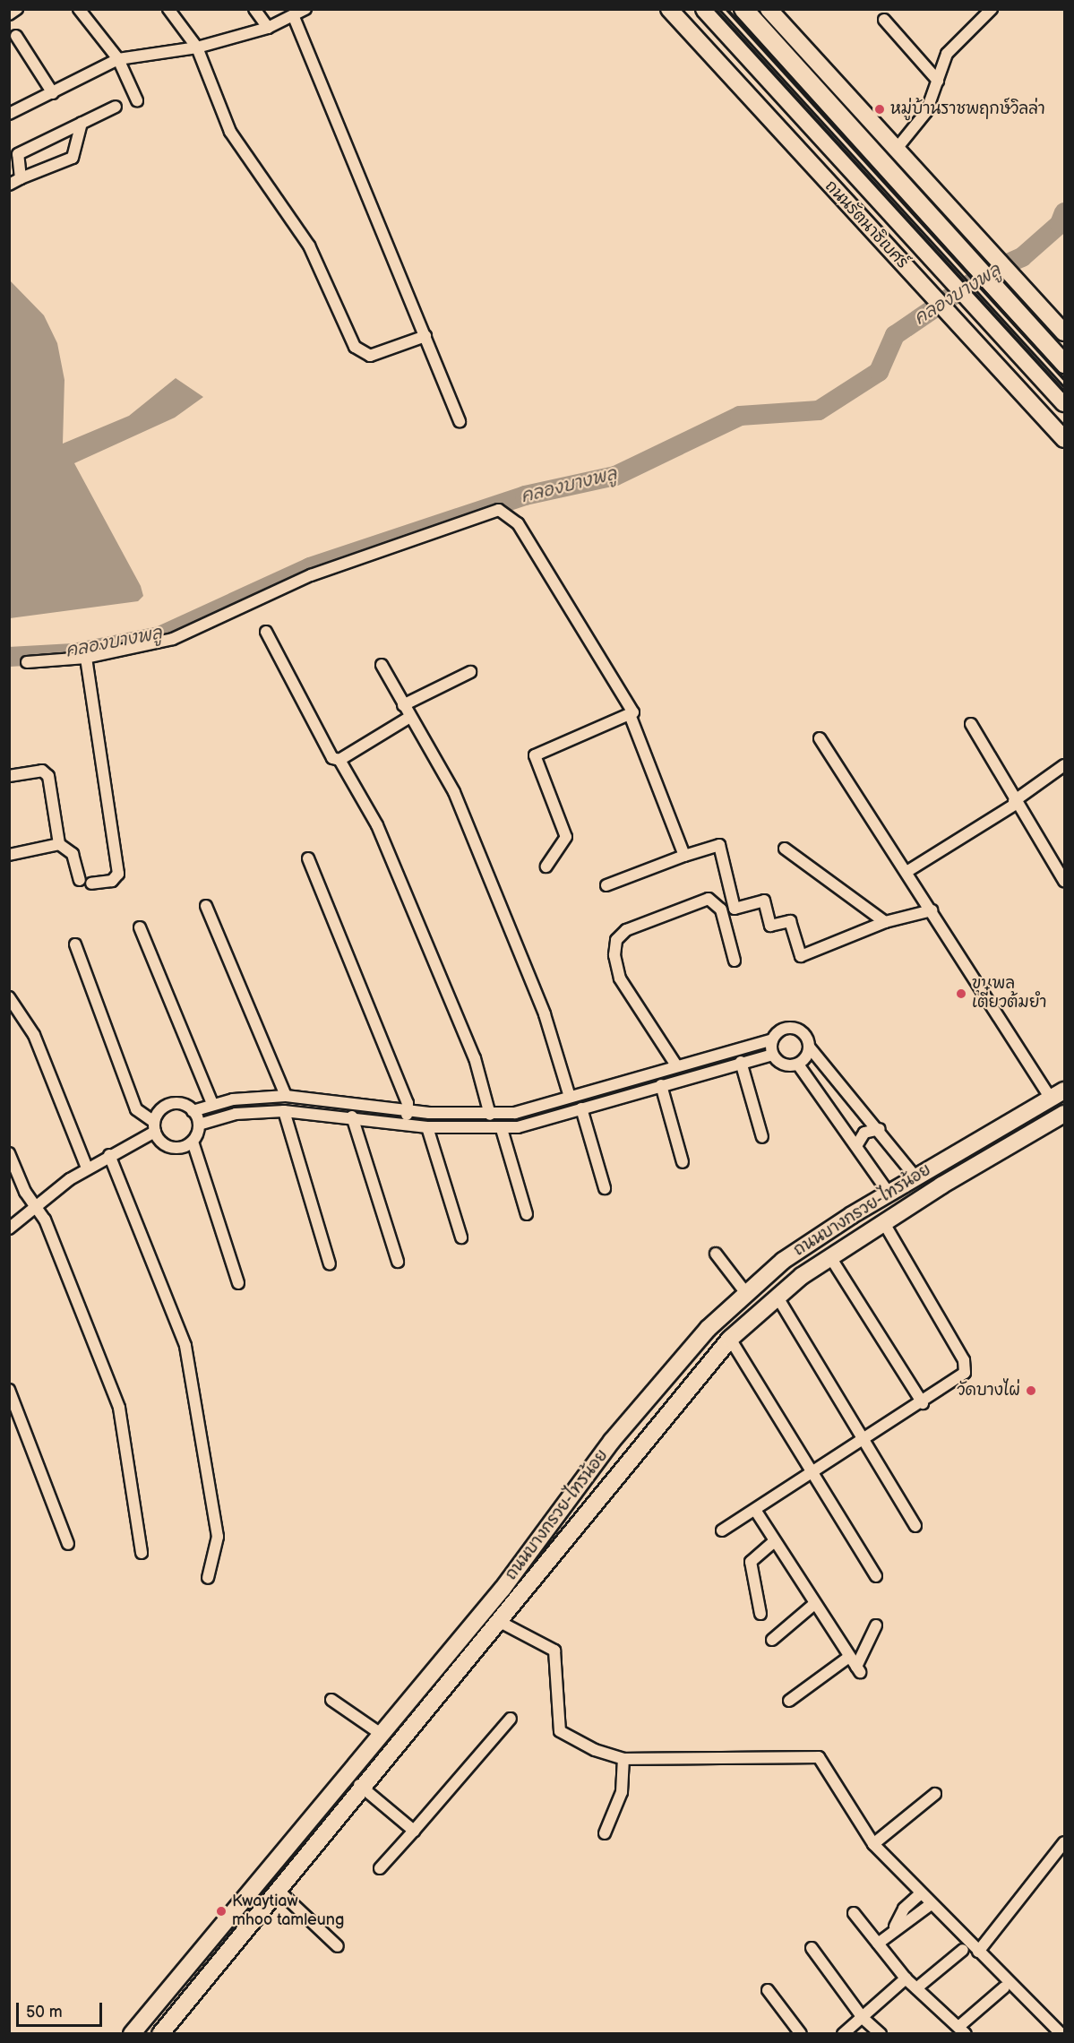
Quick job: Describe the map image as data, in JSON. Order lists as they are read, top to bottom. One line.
{"streets":{"main road":["ถนนรัตนาธิเบศร์","ถนนบางกรวย-ไทรน้อย"]},"water":["คลองบางพลู"],"places":["หมู่บ้านราชพฤกษ์วิลล่า","ขุนพล เตี๋ยวต้มยำ","วัดบางไผ่","Kwaytiaw mhoo tamleung"],"scale_bar":"50 m"}
